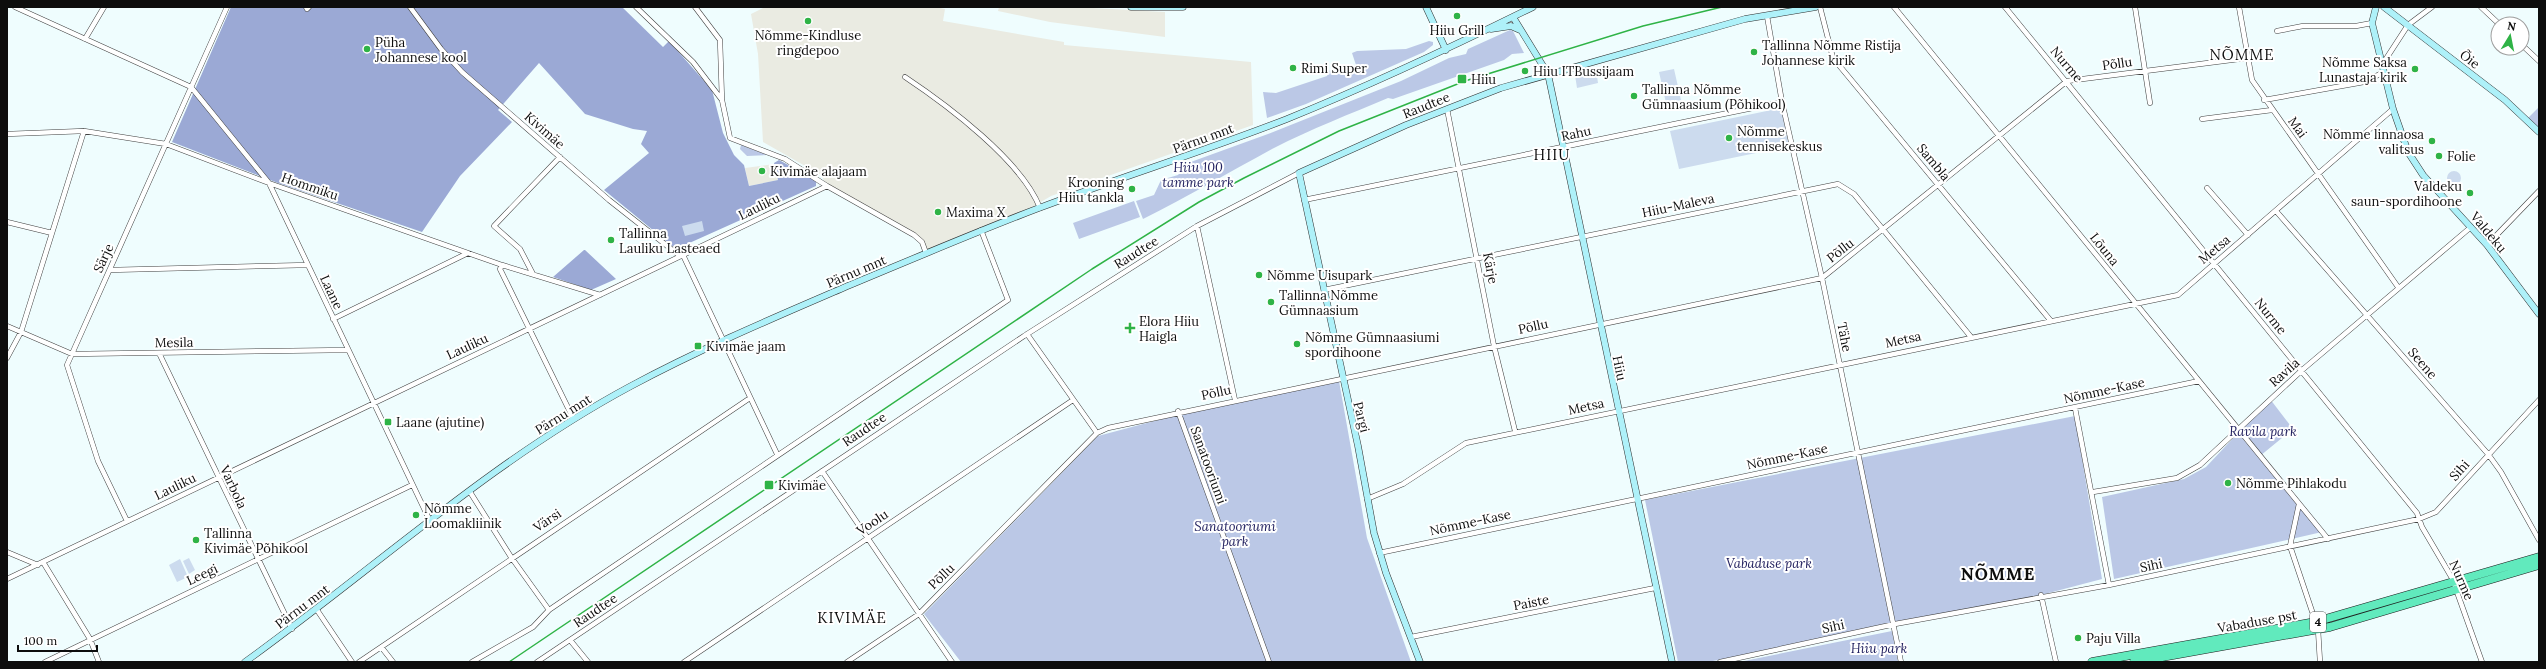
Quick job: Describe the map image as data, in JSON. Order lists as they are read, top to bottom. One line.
{"streets":{"highway":["Vabaduse pst","4"],"street":["Õie","Põllu","Nurme","Raudtee","Mai","Kivimäe","Rahu","Pärnu mnt","Sambla","Hommiku","Hiiu-Maleva","Lauliku","Valdeku","Lõuna","Metsa","Särje","Kärje","Laane","Tähe","Mesila","Seene","Hiiu","Ravila","Nõmme-Kase","Pargi","Sanatooriumi","Sihi","Varbola","Värsi","Voolu","Leegi","Paiste"]},"crossings":[["Põllu","Nurme"],["Põllu","Mai"],["Põllu","Sambla"],["Põllu","Hiiu-Maleva"],["Põllu","Lõuna"],["Põllu","Kärje"],["Põllu","Tähe"],["Põllu","Hiiu"],["Põllu","Pargi"],["Põllu","Sanatooriumi"],["Nurme","Metsa"],["Nurme","Ravila"],["Nurme","Sihi"],["Nurme","Vabaduse pst"],["Raudtee","Kivimäe"],["Raudtee","Pärnu mnt"],["Raudtee","Kärje"],["Raudtee","Tähe"],["Raudtee","Hiiu"],["Raudtee","Pargi"],["Mai","Metsa"],["Mai","Ravila"],["Kivimäe","Pärnu mnt"],["Kivimäe","Lauliku"],["Kivimäe","Värsi"],["Rahu","Kärje"],["Rahu","Tähe"],["Rahu","Hiiu"],["Rahu","Pargi"],["Pärnu mnt","Laane"],["Pärnu mnt","Hiiu"],["Pärnu mnt","Varbola"],["Sambla","Metsa"],["Hommiku","Lauliku"],["Hommiku","Särje"],["Hommiku","Laane"],["Hiiu-Maleva","Metsa"],["Hiiu-Maleva","Kärje"],["Hiiu-Maleva","Tähe"],["Hiiu-Maleva","Hiiu"],["Hiiu-Maleva","Pargi"],["Lauliku","Särje"],["Lauliku","Laane"],["Lauliku","Varbola"],["Valdeku","Metsa"],["Valdeku","Ravila"],["Lõuna","Metsa"],["Lõuna","Ravila"],["Lõuna","Nõmme-Kase"],["Lõuna","Sihi"],["Metsa","Kärje"],["Metsa","Tähe"],["Metsa","Seene"],["Metsa","Hiiu"],["Metsa","Pargi"],["Särje","Laane"],["Särje","Mesila"],["Laane","Mesila"],["Laane","Leegi"],["Tähe","Nõmme-Kase"],["Tähe","Sihi"],["Mesila","Varbola"],["Seene","Ravila"],["Seene","Sihi"],["Hiiu","Nõmme-Kase"],["Hiiu","Paiste"],["Nõmme-Kase","Pargi"],["Pargi","Paiste"],["Varbola","Leegi"]],"districts":["NÕMME","HIIU","NÕMME","KIVIMÄE"],"parks":["Hiiu 100 tamme park","Ravila park","Sanatooriumi park","Vabaduse park","Hiiu park"],"places":{"other":["Hiiu Grill","Nõmme-Kindluse ringdepoo","Püha Johannese kool","Tallinna Nõmme Ristija Johannese kirik","Rimi Super","Nõmme Saksa Lunastaja kirik","Hiiu ITBussijaam","Tallinna Nõmme Gümnaasium (Põhikool)","Nõmme tennisekeskus","Nõmme linnaosa valitsus","Folie","Kivimäe alajaam","Krooning Hiiu tankla","Valdeku saun-spordihoone","Maxima X","Tallinna Lauliku Lasteaed","Nõmme Uisupark","Tallinna Nõmme Gümnaasium","Nõmme Gümnaasiumi spordihoone","Nõmme Pihlakodu","Nõmme Loomakliinik","Tallinna Kivimäe Põhikool","Paju Villa"],"transit":["Hiiu","Kivimäe jaam","Laane (ajutine)","Kivimäe"],"health":["Elora Hiiu Haigla"]},"scale_bar":"100 m","north":"top"}
